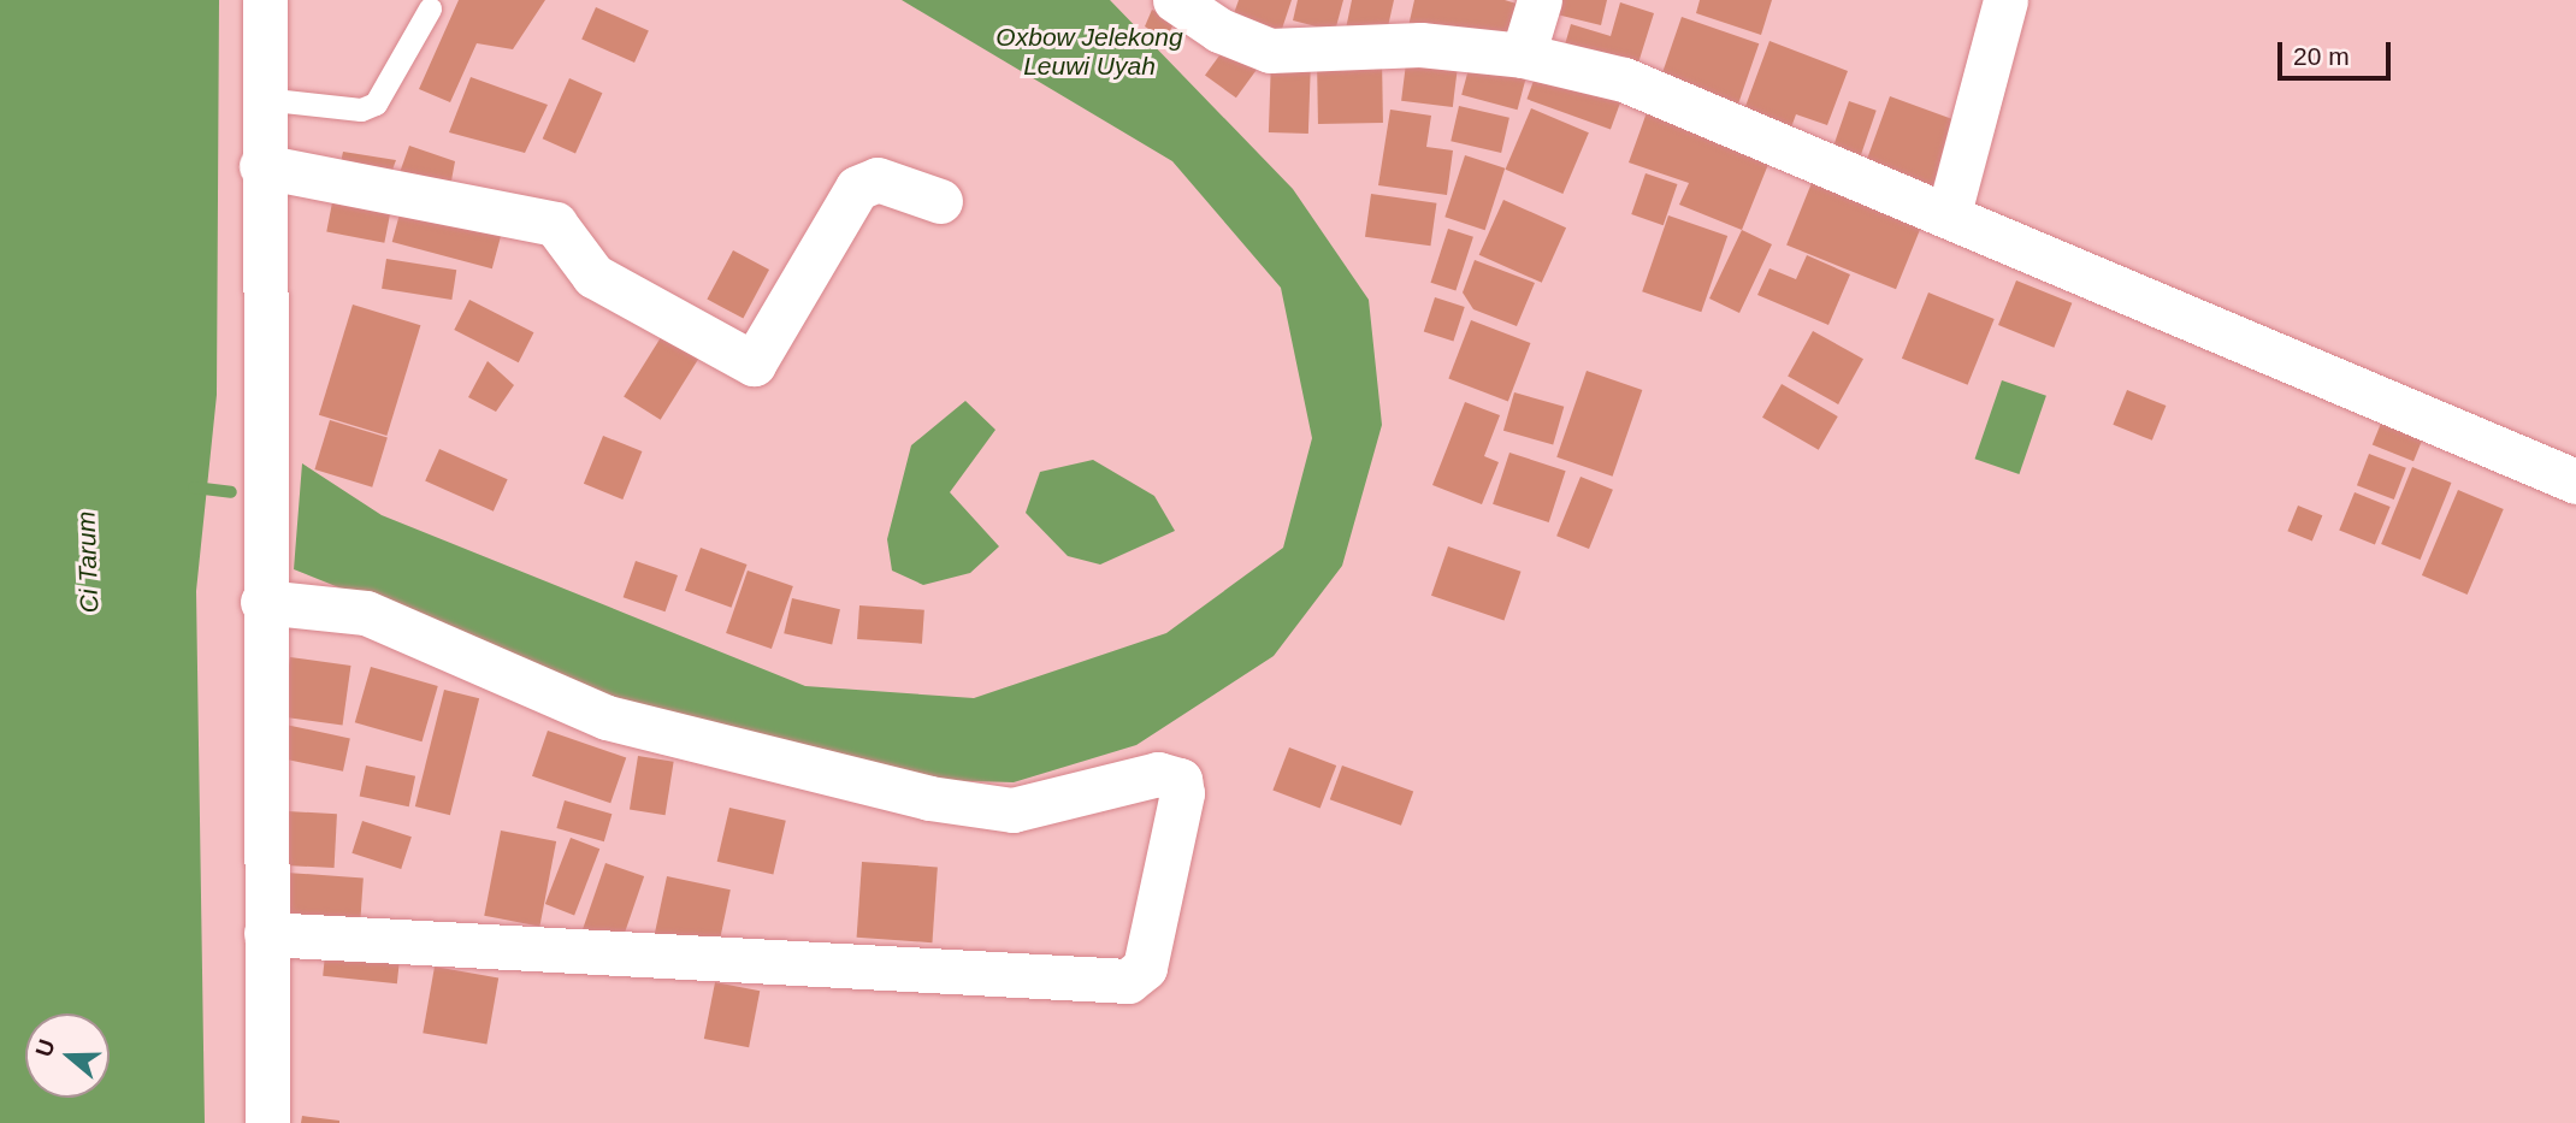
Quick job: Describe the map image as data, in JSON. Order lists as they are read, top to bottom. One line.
{"water":["Oxbow Jelekong Leuwi Uyah","Ci Tarum"],"scale_bar":"20 m","north":"left"}
